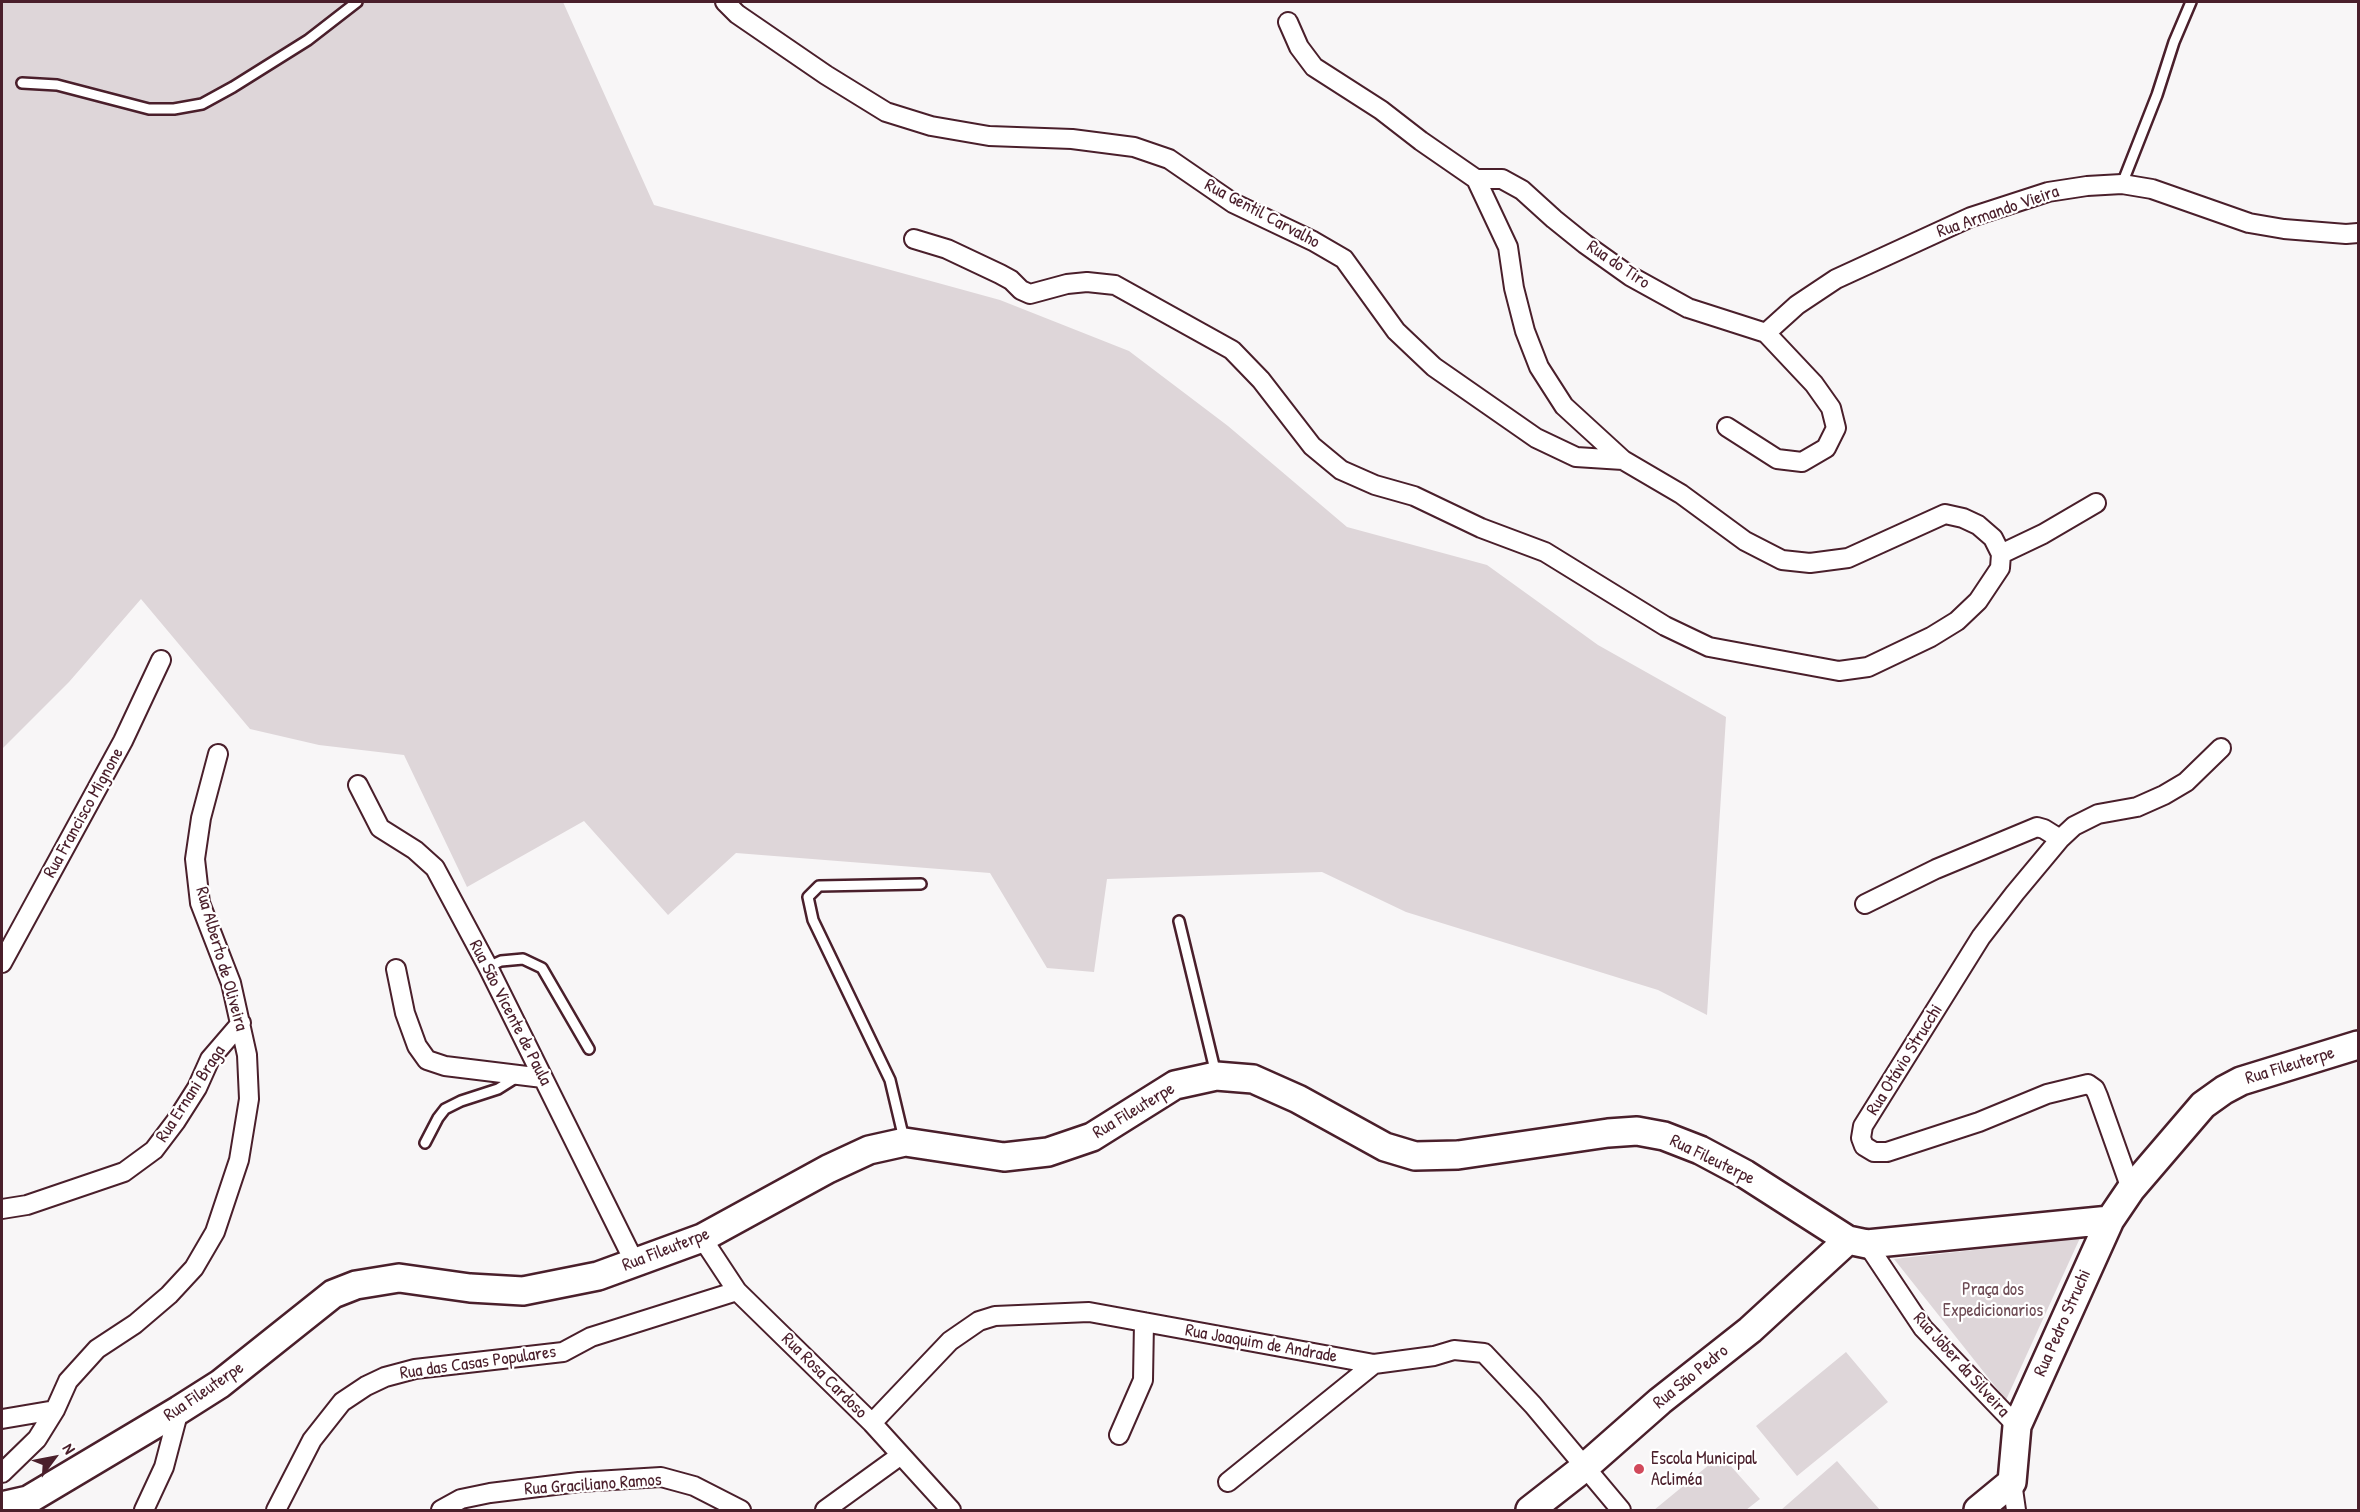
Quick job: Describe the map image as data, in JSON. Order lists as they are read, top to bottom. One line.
{"streets":{"main road":["Rua Fileuterpe","Rua Pedro Struchi","Rua São Pedro"],"street":["Rua Armando Vieira","Rua Gentil Carvalho","Rua do Tiro","Rua Francisco Mignone","Rua Alberto de Oliveira","Rua São Vicente de Paula","Rua Otávio Strucchi","Rua Ernani Braga","Rua Joaquim de Andrade","Rua das Casas Populares","Rua Jober da Silveira","Rua Rosa Cardoso","Rua Graciliano Ramos"]},"crossings":[["Rua Armando Vieira","Rua do Tiro"],["Rua Alberto de Oliveira","Rua Ernani Braga"],["Rua São Vicente de Paula","Rua Fileuterpe"],["Rua Otávio Strucchi","Rua Fileuterpe"],["Rua Fileuterpe","Rua Pedro Struchi"],["Rua Fileuterpe","Rua Jober da Silveira"],["Rua Fileuterpe","Rua Rosa Cardoso"],["Rua Fileuterpe","Rua São Pedro"],["Rua Pedro Struchi","Rua Jober da Silveira"],["Rua Joaquim de Andrade","Rua Rosa Cardoso"],["Rua Joaquim de Andrade","Rua São Pedro"],["Rua das Casas Populares","Rua Rosa Cardoso"],["Rua Jober da Silveira","Rua São Pedro"]],"parks":["Praça dos Expedicionarios"],"places":["Escola Municipal Acliméa"],"north":"top right"}
